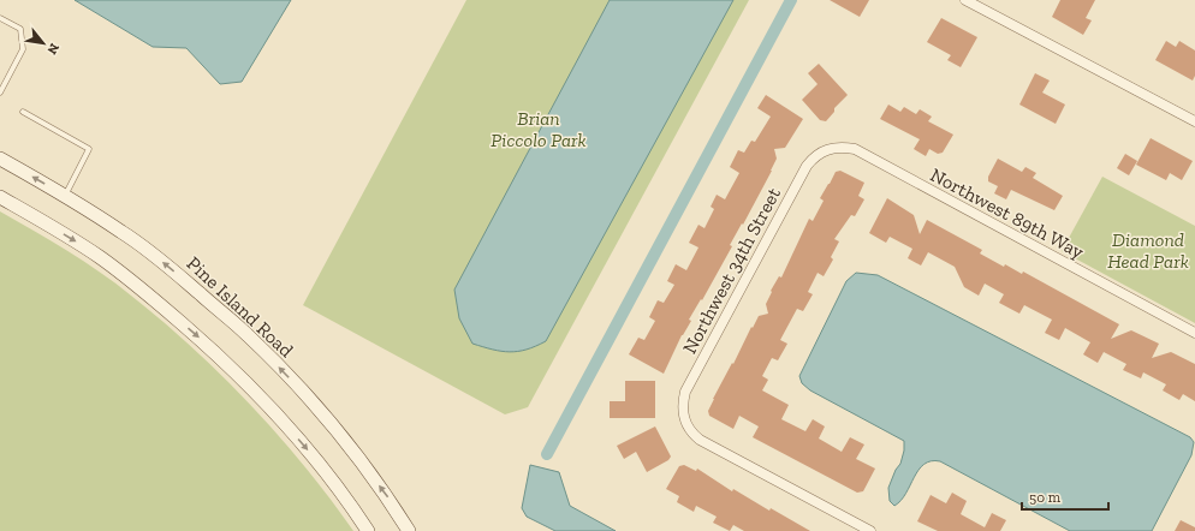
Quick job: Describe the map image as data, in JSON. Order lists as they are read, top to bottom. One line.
{"streets":{"main road":["Pine Island Road"],"street":["Northwest 89th Way","Northwest 34th Street"]},"crossings":[["Northwest 89th Way","Northwest 34th Street"]],"parks":["Brian Piccolo Park","Diamond Head Park"],"scale_bar":"50 m","north":"bottom right"}
